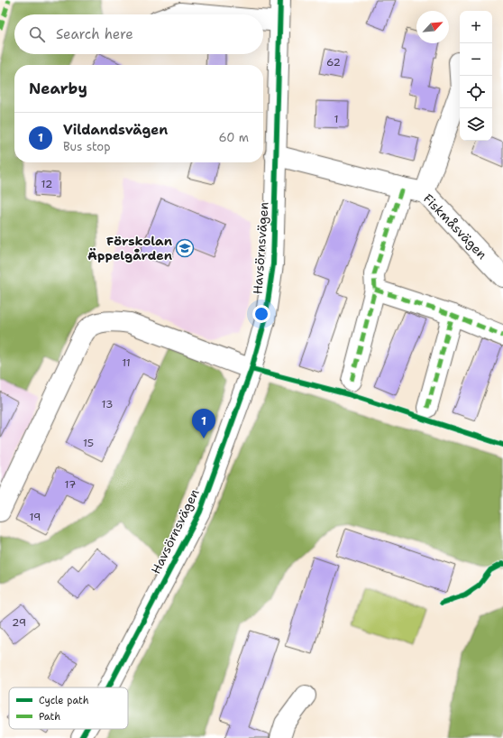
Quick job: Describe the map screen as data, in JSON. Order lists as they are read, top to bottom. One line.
{"streets":{"street":["Fiskmåsvägen","Havsörnsvägen"]},"crossings":[["Fiskmåsvägen","Havsörnsvägen"]],"places":{"school or university":["Förskolan Äppelgården"]},"house_numbers":["62","1","12","11","13","15","17","19","29"],"legend":["Cycle path","Path"],"north":"top right","page":{"map_buttons":["+","−"],"search":"Search here","heading":"Nearby","list":[{"mark":"1","name":"Vildandsvägen","note":"Bus stop","value":"60 m"}],"pins":"1"}}
